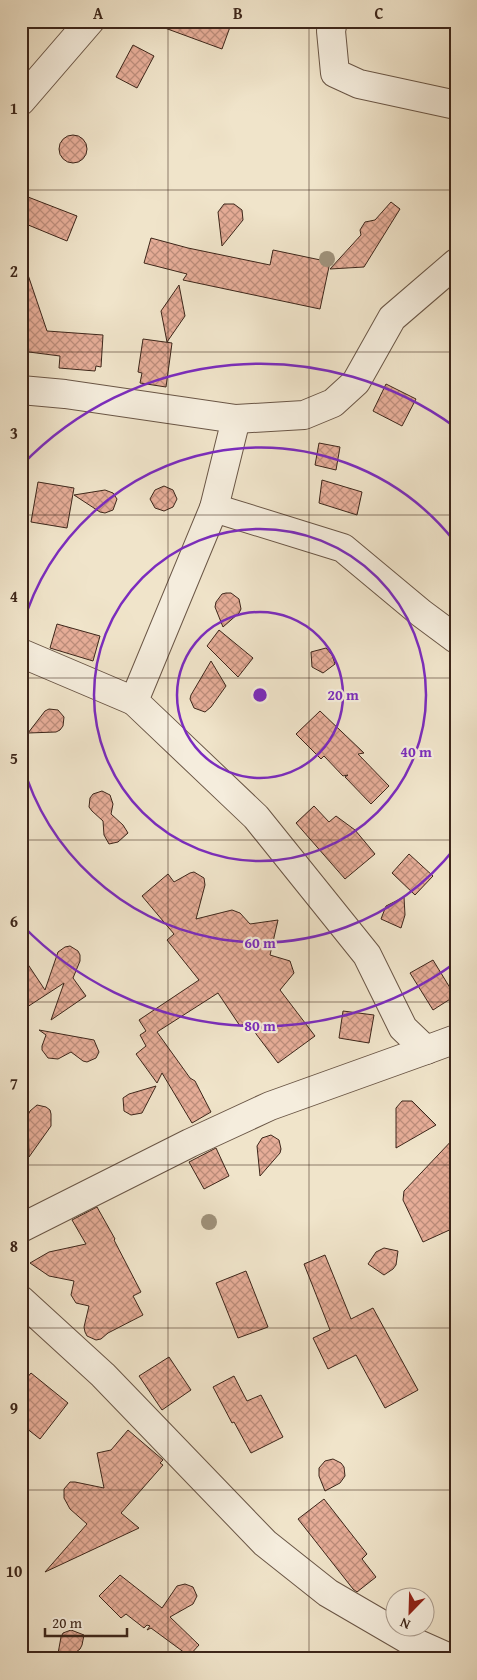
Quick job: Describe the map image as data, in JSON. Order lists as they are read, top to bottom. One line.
{"scale_bar":"20 m","north":"bottom left","grid":{"columns":["A","B","C"],"rows":["1","2","3","4","5","6","7","8","9","10"]},"rings":["20 m","40 m","60 m","80 m"]}
